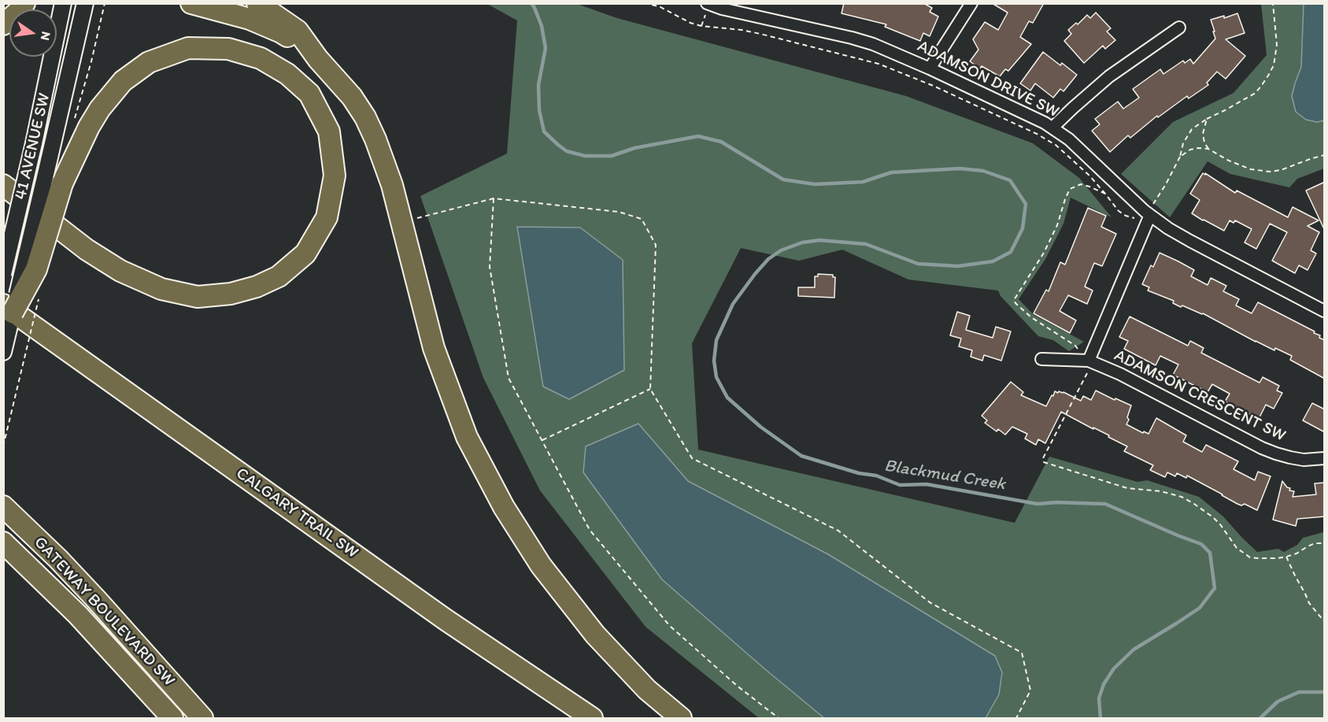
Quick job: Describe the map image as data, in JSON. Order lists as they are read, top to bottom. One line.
{"streets":{"highway":["CALGARY TRAIL SW","GATEWAY BOULEVARD SW"],"main road":["41 AVENUE SW"],"street":["ADAMSON DRIVE SW","ADAMSON CRESCENT SW"]},"crossings":[["ADAMSON DRIVE SW","ADAMSON CRESCENT SW"],["41 AVENUE SW","CALGARY TRAIL SW"]],"water":["Blackmud Creek"],"north":"right"}
